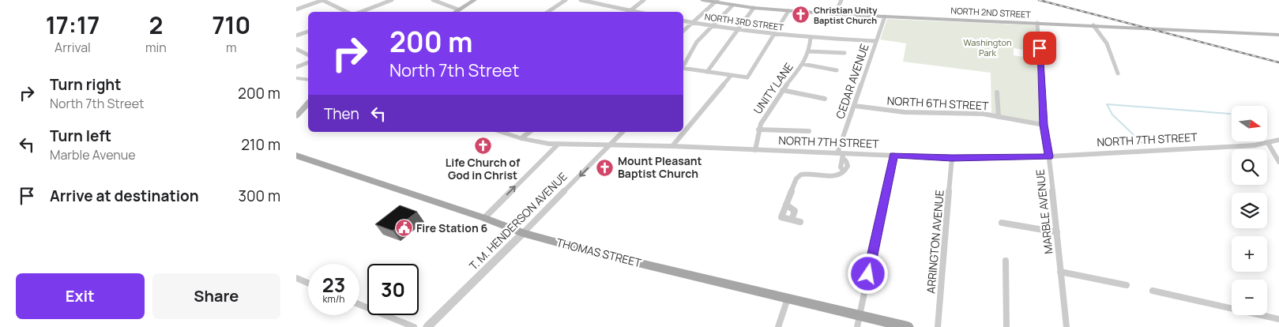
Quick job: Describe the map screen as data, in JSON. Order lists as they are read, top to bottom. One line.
{"streets":{"main road":["NORTH 2ND STREET","THOMAS STREET"],"street":["NORTH 3RD STREET","CEDAR AVENUE","UNITY LANE","NORTH 6TH STREET","NORTH 7TH STREET","MARBLE AVENUE","T. M. HENDERSON AVENUE","ARRINGTON AVENUE"]},"crossings":[["NORTH 2ND STREET","CEDAR AVENUE"],["NORTH 2ND STREET","MARBLE AVENUE"],["NORTH 3RD STREET","CEDAR AVENUE"],["NORTH 3RD STREET","UNITY LANE"],["CEDAR AVENUE","NORTH 6TH STREET"],["CEDAR AVENUE","NORTH 7TH STREET"],["UNITY LANE","NORTH 7TH STREET"],["NORTH 6TH STREET","MARBLE AVENUE"],["NORTH 7TH STREET","MARBLE AVENUE"],["NORTH 7TH STREET","T. M. HENDERSON AVENUE"],["NORTH 7TH STREET","ARRINGTON AVENUE"],["T. M. HENDERSON AVENUE","THOMAS STREET"]],"parks":["Washington Park"],"places":{"church":["Christian Unity Baptist Church","Life Church of God in Christ","Mount Pleasant Baptist Church"],"public building":["Fire Station 6"]},"north":"right","page":{"eta":["17:17","Arrival","2","min","710","m"],"turn":["200 m","North 7th Street"],"list":[{"name":"Turn right","note":"North 7th Street","value":"200 m"},{"name":"Turn left","note":"Marble Avenue","value":"210 m"},{"name":"Arrive at destination","value":"300 m"}],"then":"Then","map_buttons":["+","−"],"speed":"23 km/h","limit":"30","buttons":["Exit","Share"]}}
